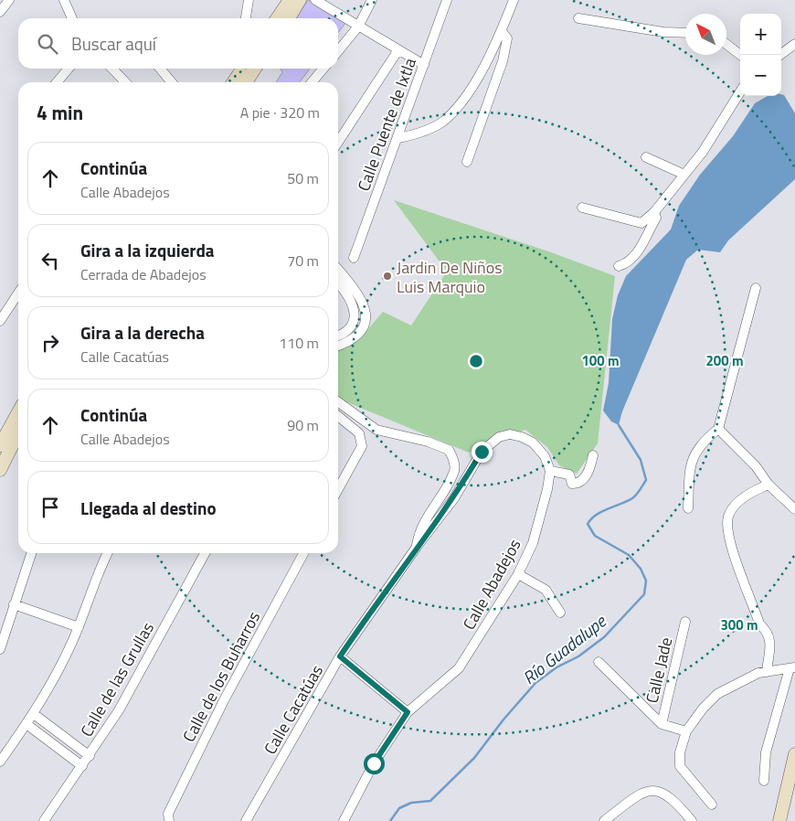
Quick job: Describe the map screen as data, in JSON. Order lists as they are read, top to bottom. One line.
{"streets":{"street":["Calle Puente de Ixtla","Calle Abadejos","Calle Jade","Calle de los Buharros","Calle de las Grullas","Calle Cacatúas"]},"water":["Río Guadalupe"],"places":["Jardin De Niños Luis Marquio"],"north":"top left","page":{"map_buttons":["+","−"],"search":"Buscar aquí","heading":["4 min","A pie · 320 m"],"list":[["Continúa","Calle Abadejos","50 m"],["Gira a la izquierda","Cerrada de Abadejos","70 m"],["Gira a la derecha","Calle Cacatúas","110 m"],["Continúa","Calle Abadejos","90 m"],"Llegada al destino"]},"rings":["100 m","200 m","300 m"]}
